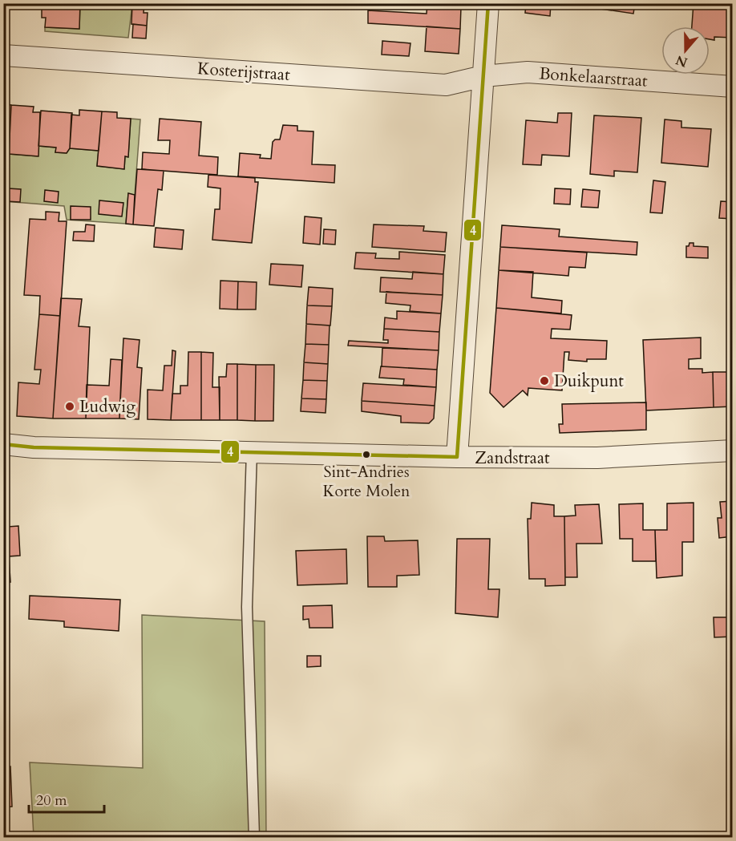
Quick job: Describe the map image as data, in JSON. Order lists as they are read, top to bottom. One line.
{"streets":{"street":["Kosterijstraat","Bonkelaarstraat","Zandstraat"]},"crossings":[["Kosterijstraat","Bonkelaarstraat"]],"places":["Duikpunt","Ludwig","Sint-Andries Korte Molen"],"lines":["transit line 4"],"scale_bar":"20 m","north":"bottom"}
